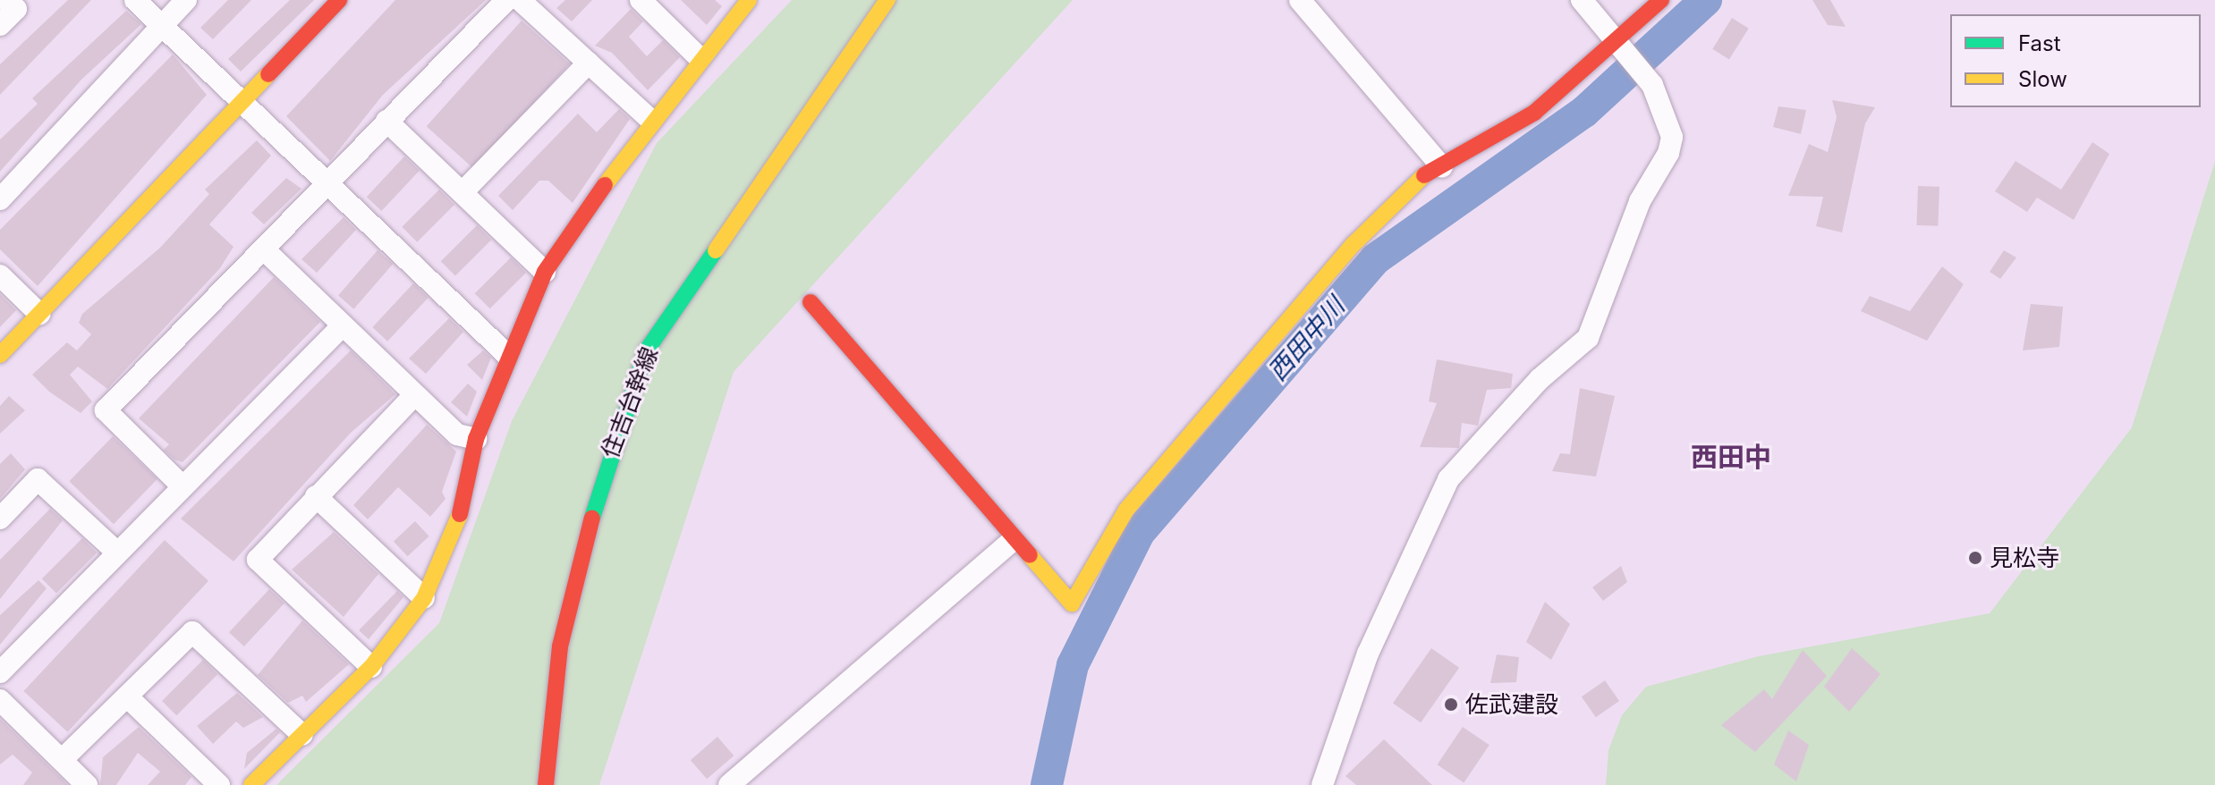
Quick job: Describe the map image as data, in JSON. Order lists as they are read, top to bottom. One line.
{"streets":{"street":["住吉台幹線"]},"districts":["西田中"],"water":["西田中川"],"places":["見松寺","佐武建設"],"legend":["Fast","Slow"]}
